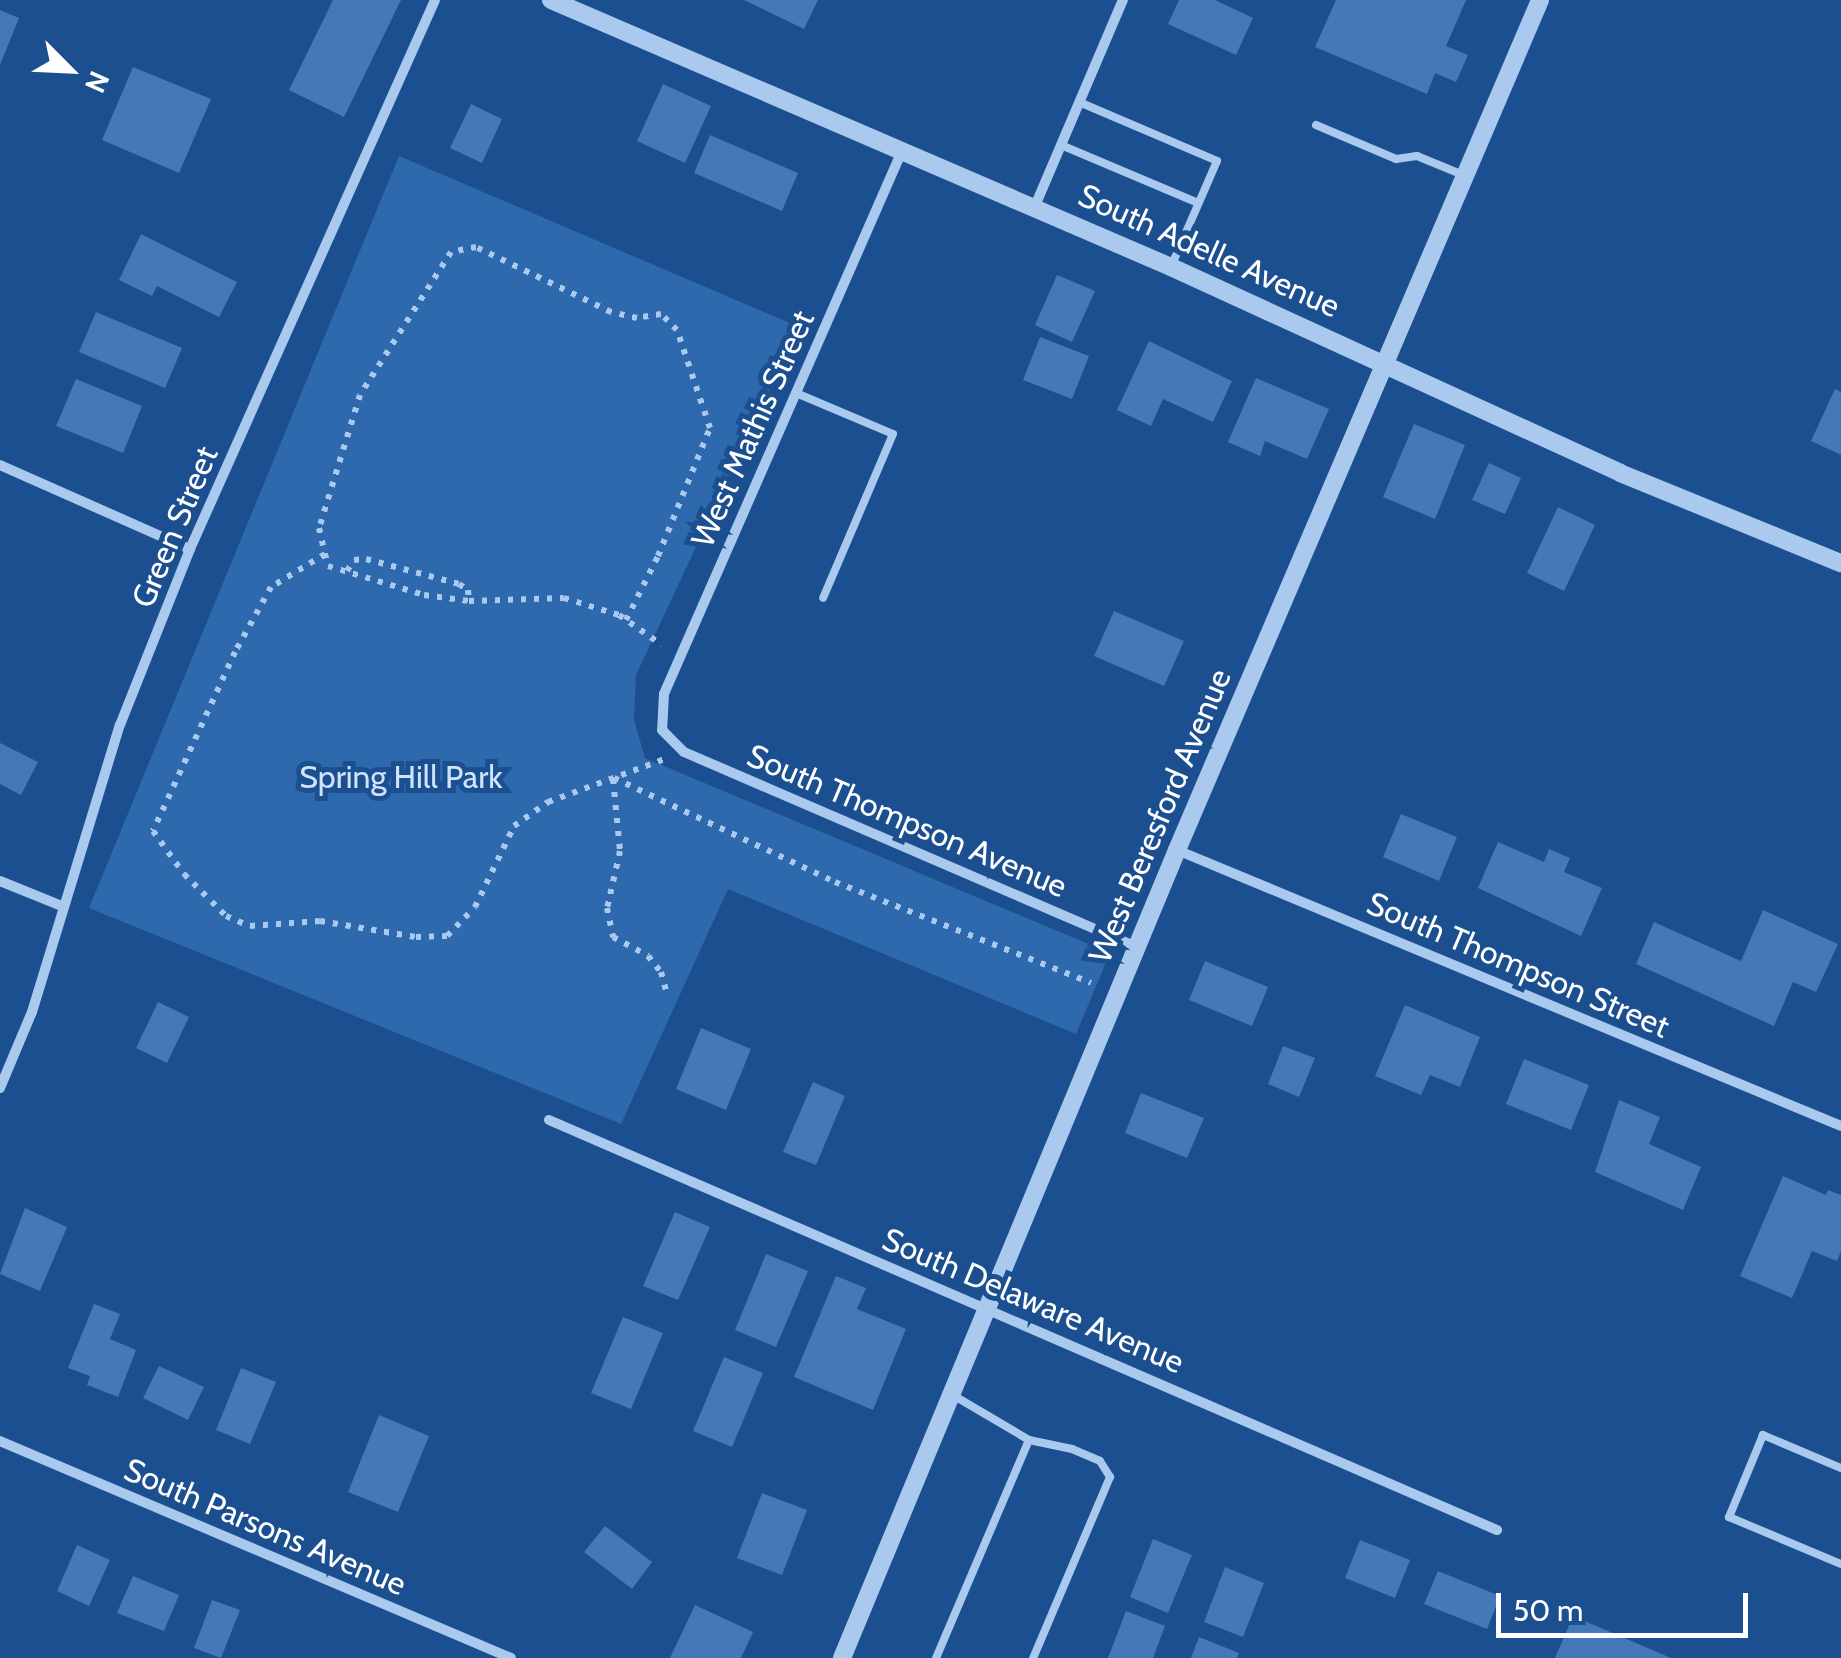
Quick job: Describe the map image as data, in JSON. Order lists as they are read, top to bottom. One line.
{"streets":{"street":["South Adelle Avenue","West Mathis Street","Green Street","West Beresford Avenue","South Thompson Avenue","South Thompson Street","South Delaware Avenue","South Parsons Avenue"]},"crossings":[["South Adelle Avenue","West Mathis Street"],["South Adelle Avenue","West Beresford Avenue"],["West Mathis Street","South Thompson Avenue"],["West Beresford Avenue","South Thompson Avenue"],["West Beresford Avenue","South Thompson Street"],["West Beresford Avenue","South Delaware Avenue"]],"parks":["Spring Hill Park"],"scale_bar":"50 m","north":"bottom right"}
